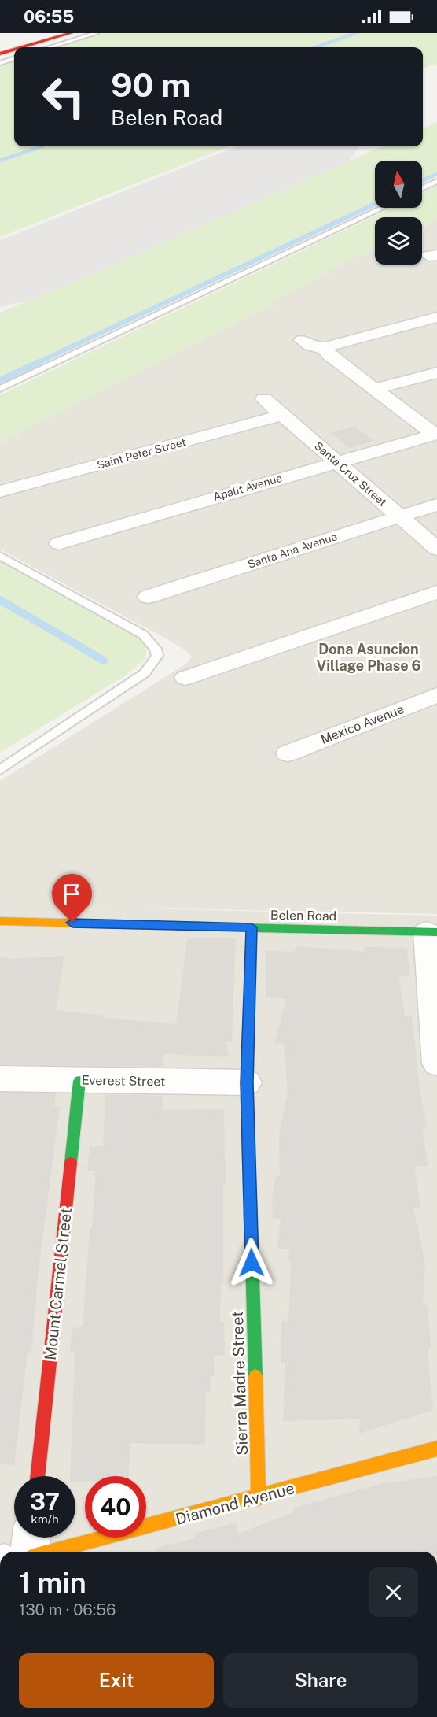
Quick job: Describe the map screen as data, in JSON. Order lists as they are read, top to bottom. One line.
{"streets":{"street":["Saint Peter Street","Santa Cruz Street","Apalit Avenue","Santa Ana Avenue","Mexico Avenue","Belen Road","Everest Street","Mount Carmel Street","Sierra Madre Street","Diamond Avenue"]},"crossings":[["Saint Peter Street","Santa Cruz Street"],["Santa Cruz Street","Apalit Avenue"],["Santa Cruz Street","Santa Ana Avenue"],["Belen Road","Sierra Madre Street"],["Everest Street","Mount Carmel Street"],["Everest Street","Sierra Madre Street"],["Sierra Madre Street","Diamond Avenue"]],"districts":["Dona Asuncion Village Phase 6"],"north":"top","page":{"status":"06:55","turn":["90 m","Belen Road"],"speed":"37 km/h","limit":"40","heading":["1 min","130 m · 06:56"],"buttons":["Exit","Share"]}}
